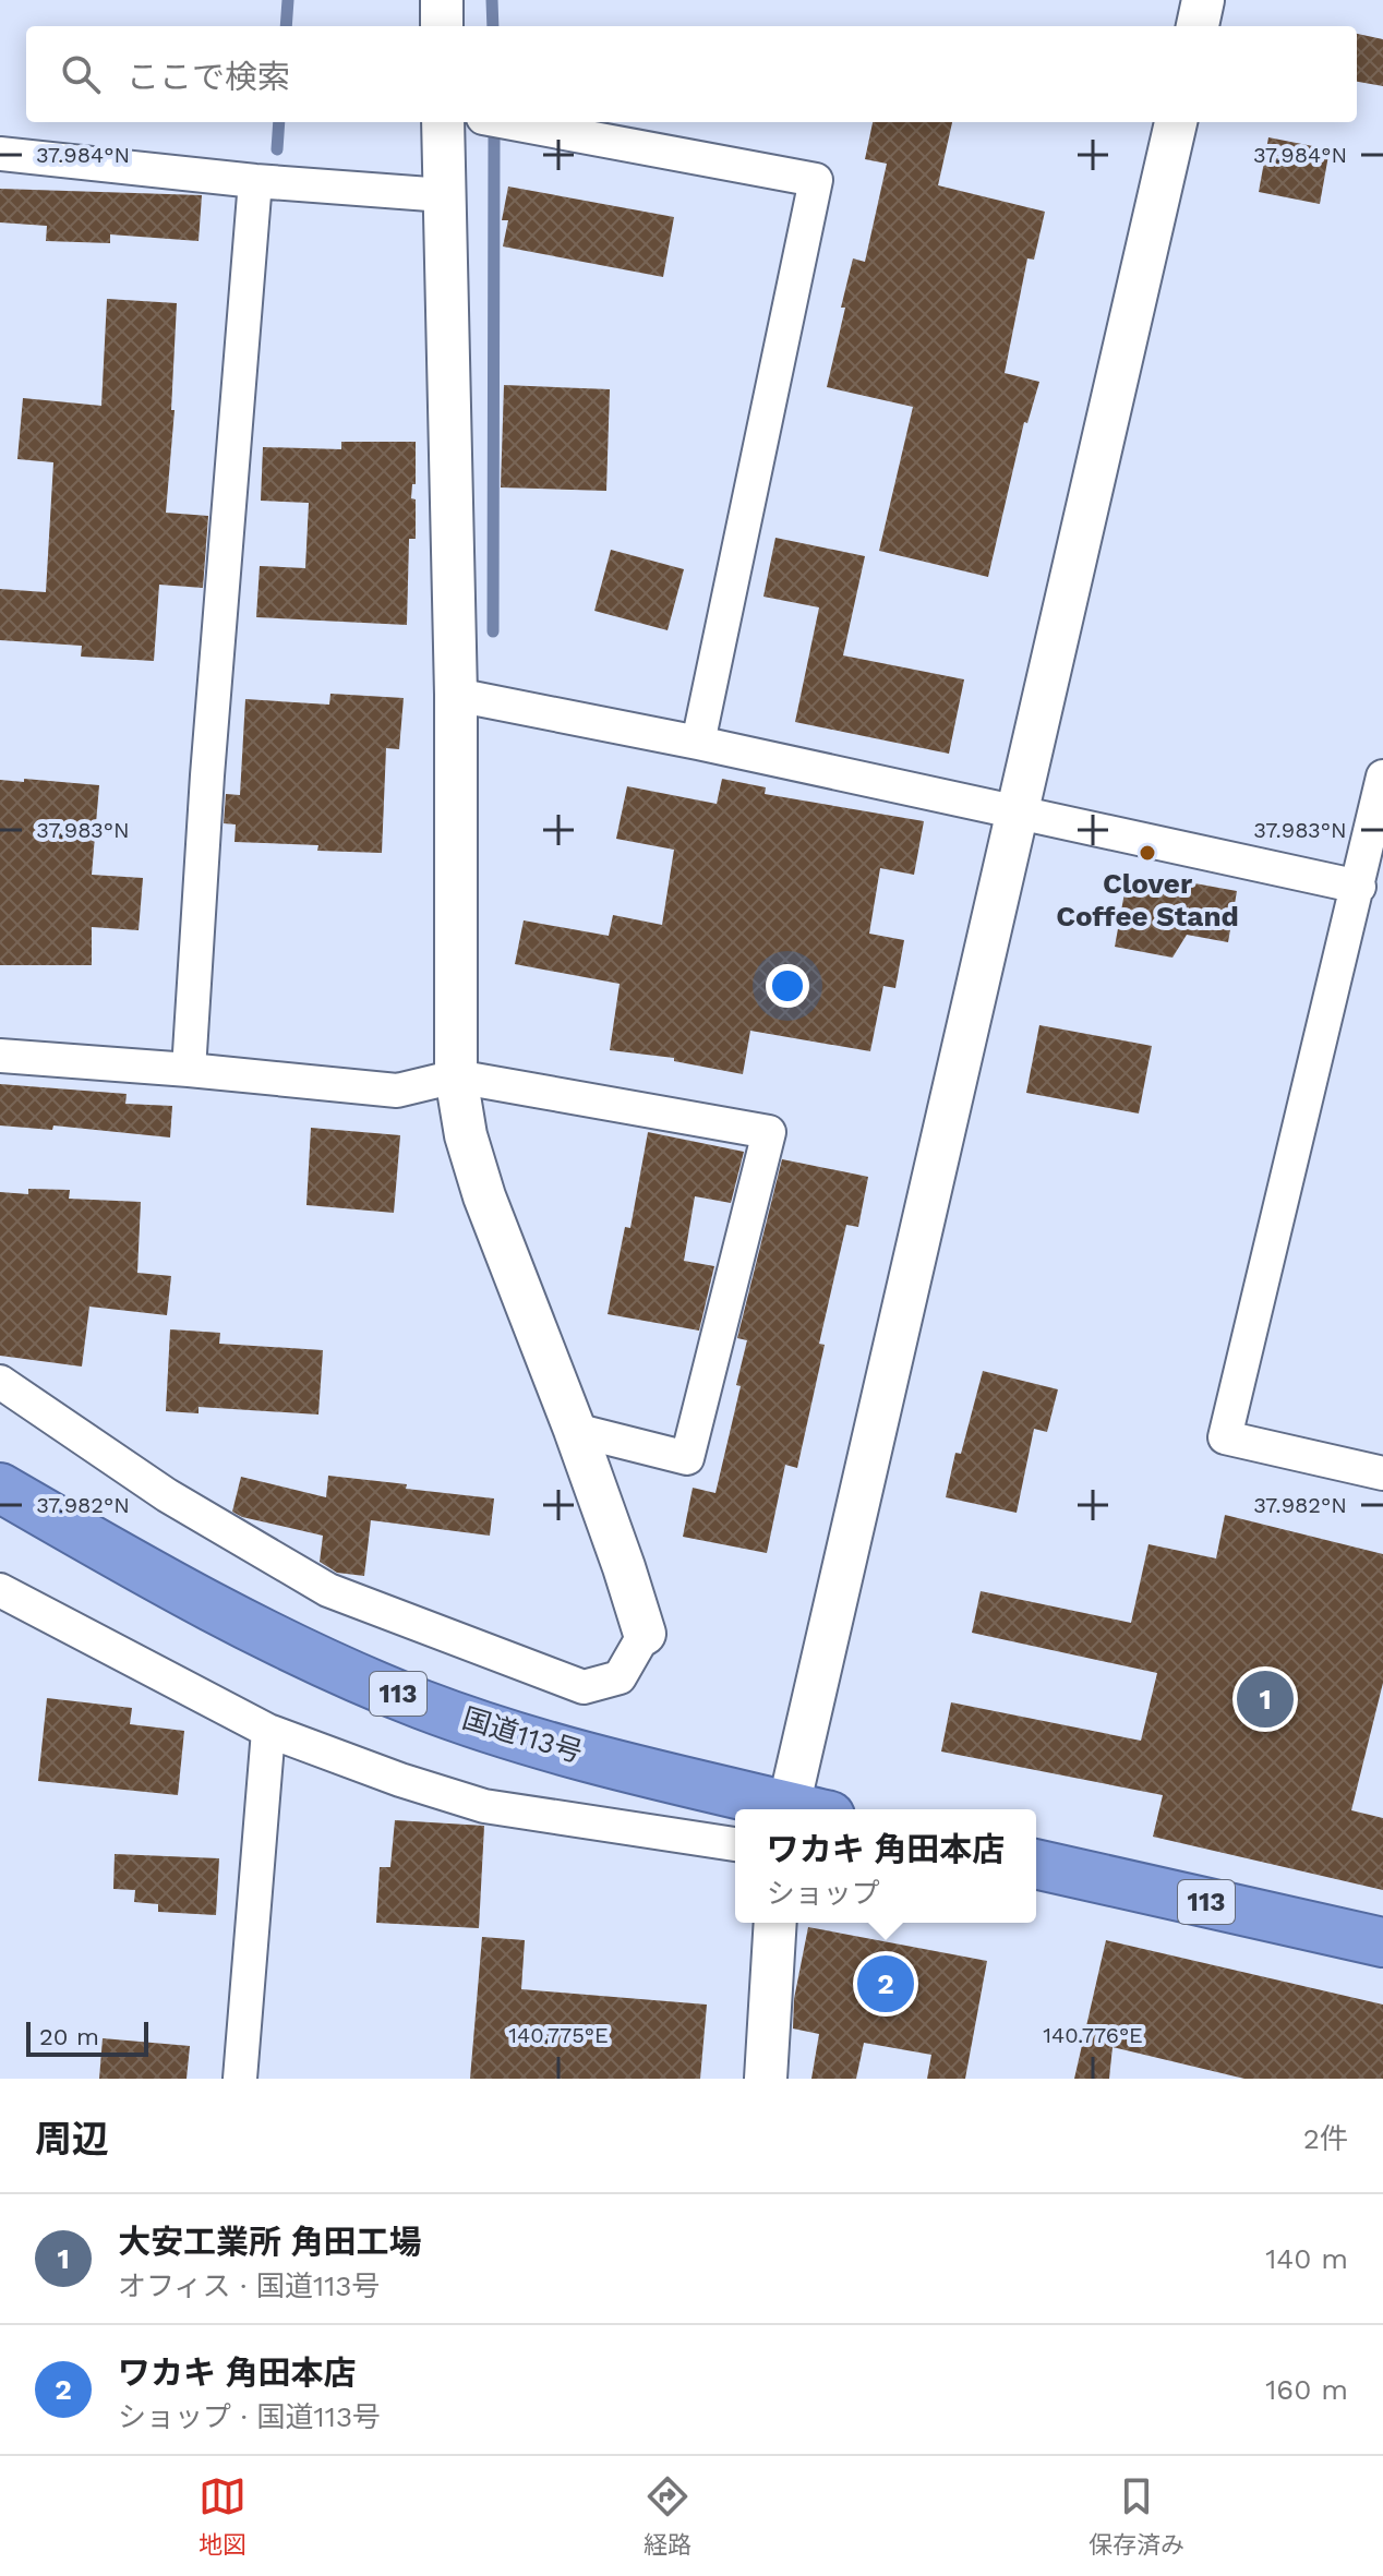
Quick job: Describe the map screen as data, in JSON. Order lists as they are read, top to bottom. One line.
{"streets":{"highway":["113","国道113号"]},"places":["Clover Coffee Stand"],"scale_bar":"20 m","page":{"search":"ここで検索","pins":["1","2"],"popup":["ワカキ 角田本店","ショップ"],"scale":"20 m","heading":["周辺","2件"],"list":[{"mark":"1","name":"大安工業所 角田工場","note":"オフィス · 国道113号","value":"140 m"},{"mark":"2","name":"ワカキ 角田本店","note":"ショップ · 国道113号","value":"160 m"}],"nav":["地図","経路","保存済み"]},"coordinates":["37.984°N","37.983°N","37.982°N","140.775°E","140.776°E"]}
